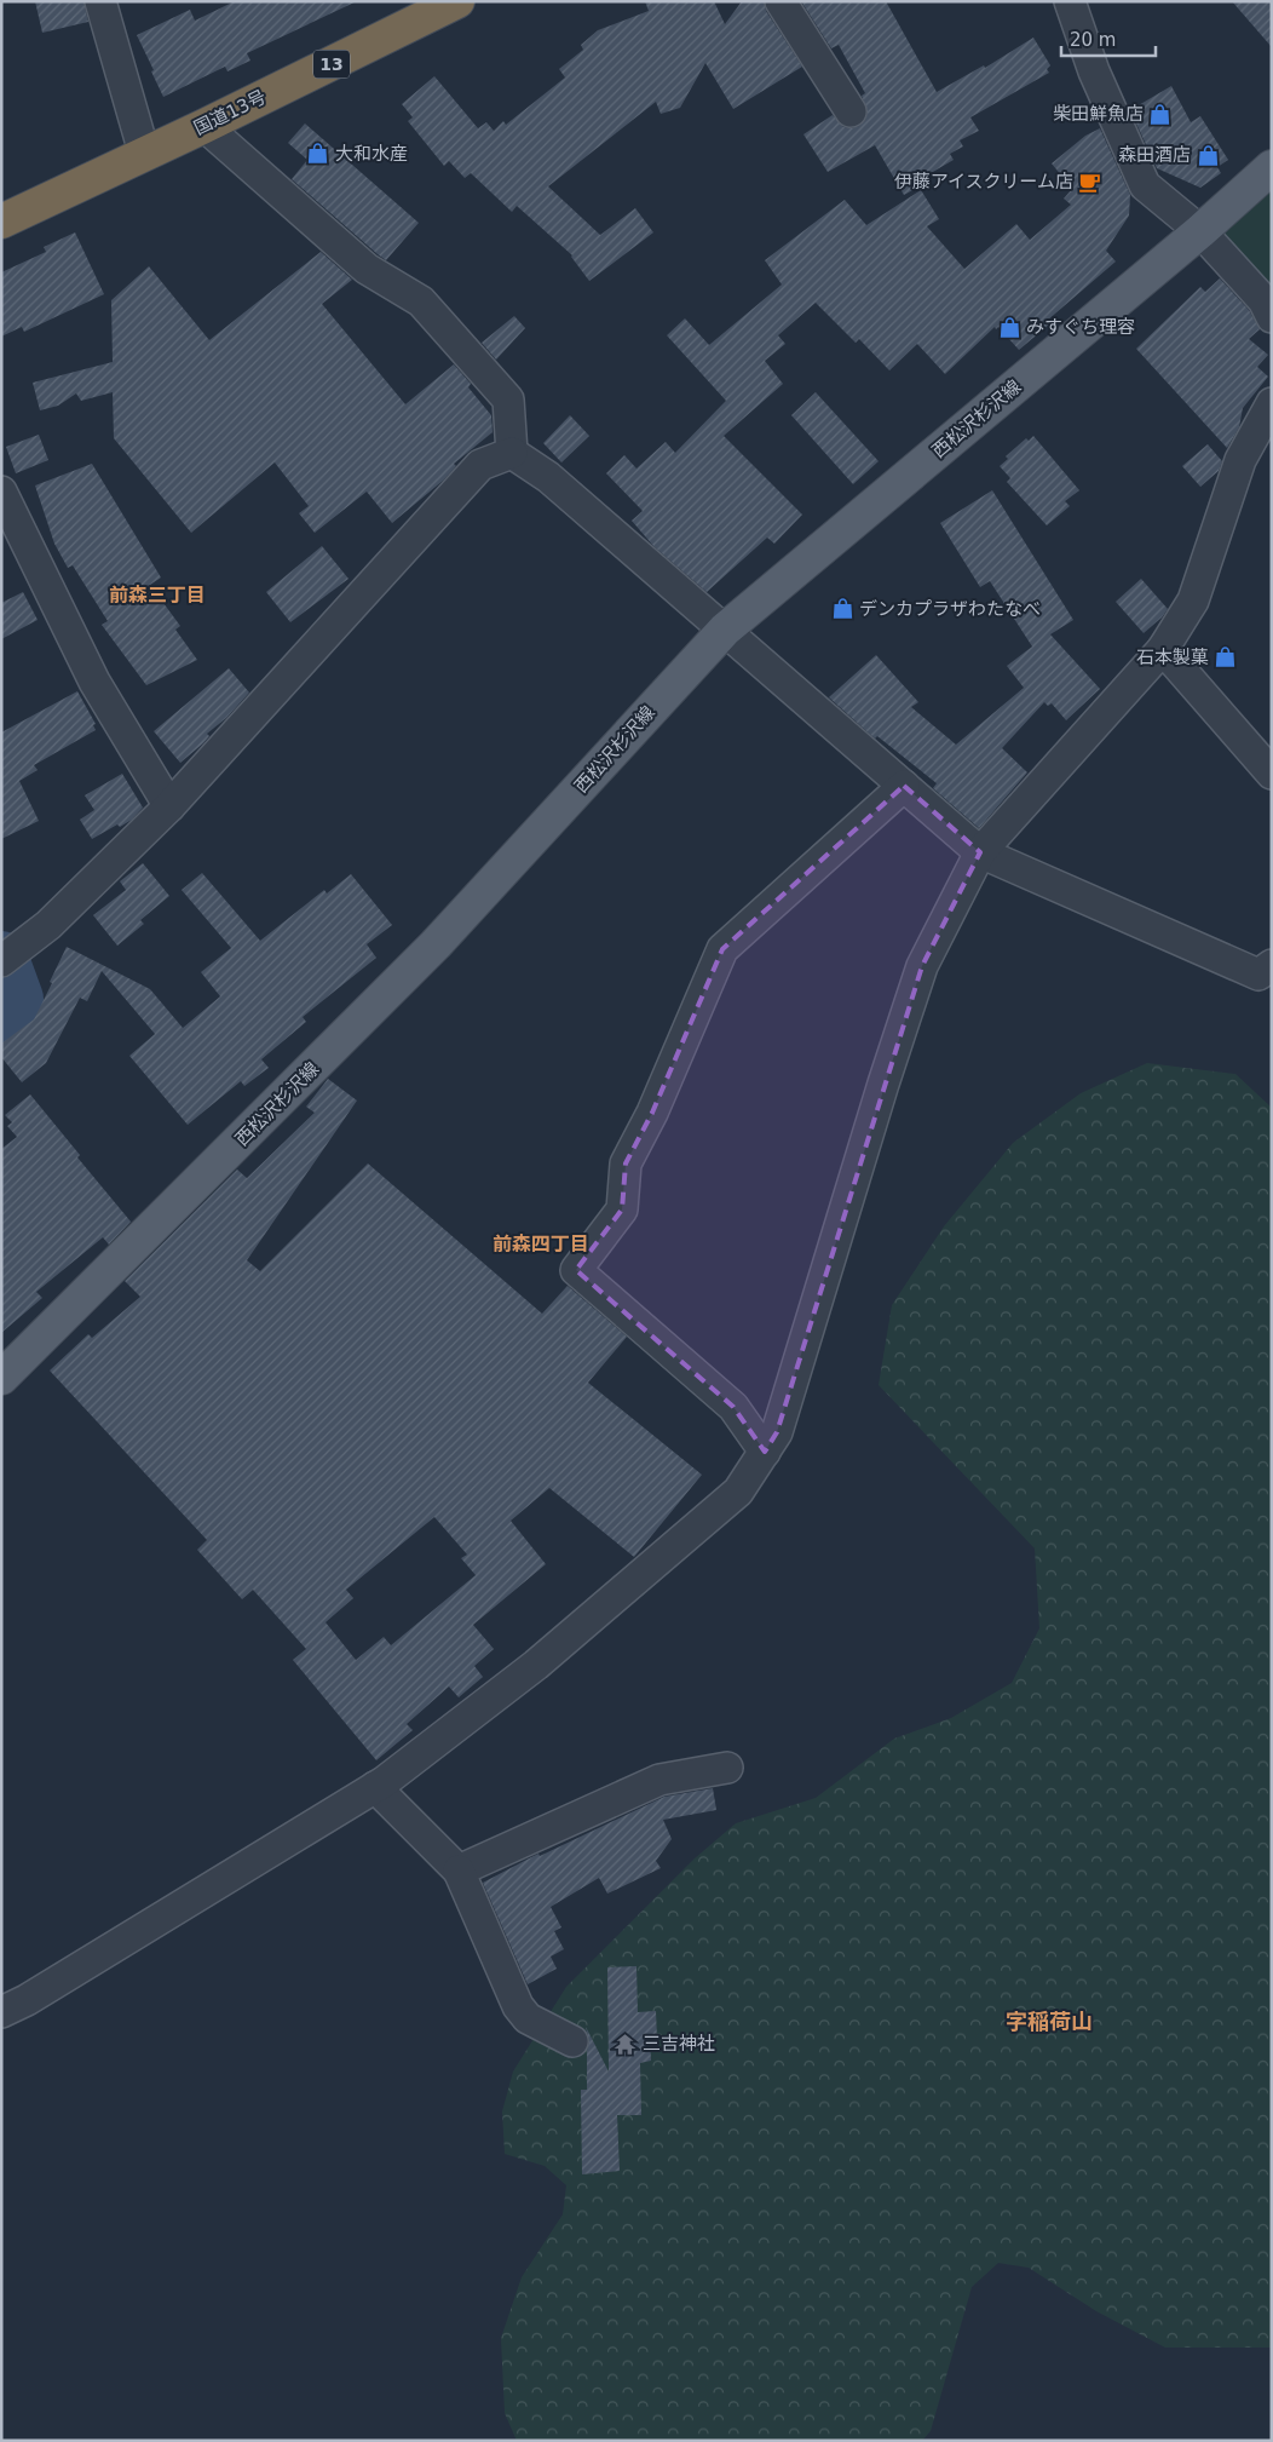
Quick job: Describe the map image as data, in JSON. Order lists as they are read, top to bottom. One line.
{"streets":{"highway":["13","国道13号"],"main road":["西松沢杉沢線"]},"districts":["前森三丁目","前森四丁目","字稲荷山"],"places":{"shop":["柴田鮮魚店","大和水産","森田酒店","みすぐち理容","デンカプラザわたなべ","石本製菓"],"cafe":["伊藤アイスクリーム店"],"temple":["三吉神社"]},"scale_bar":"20 m"}
